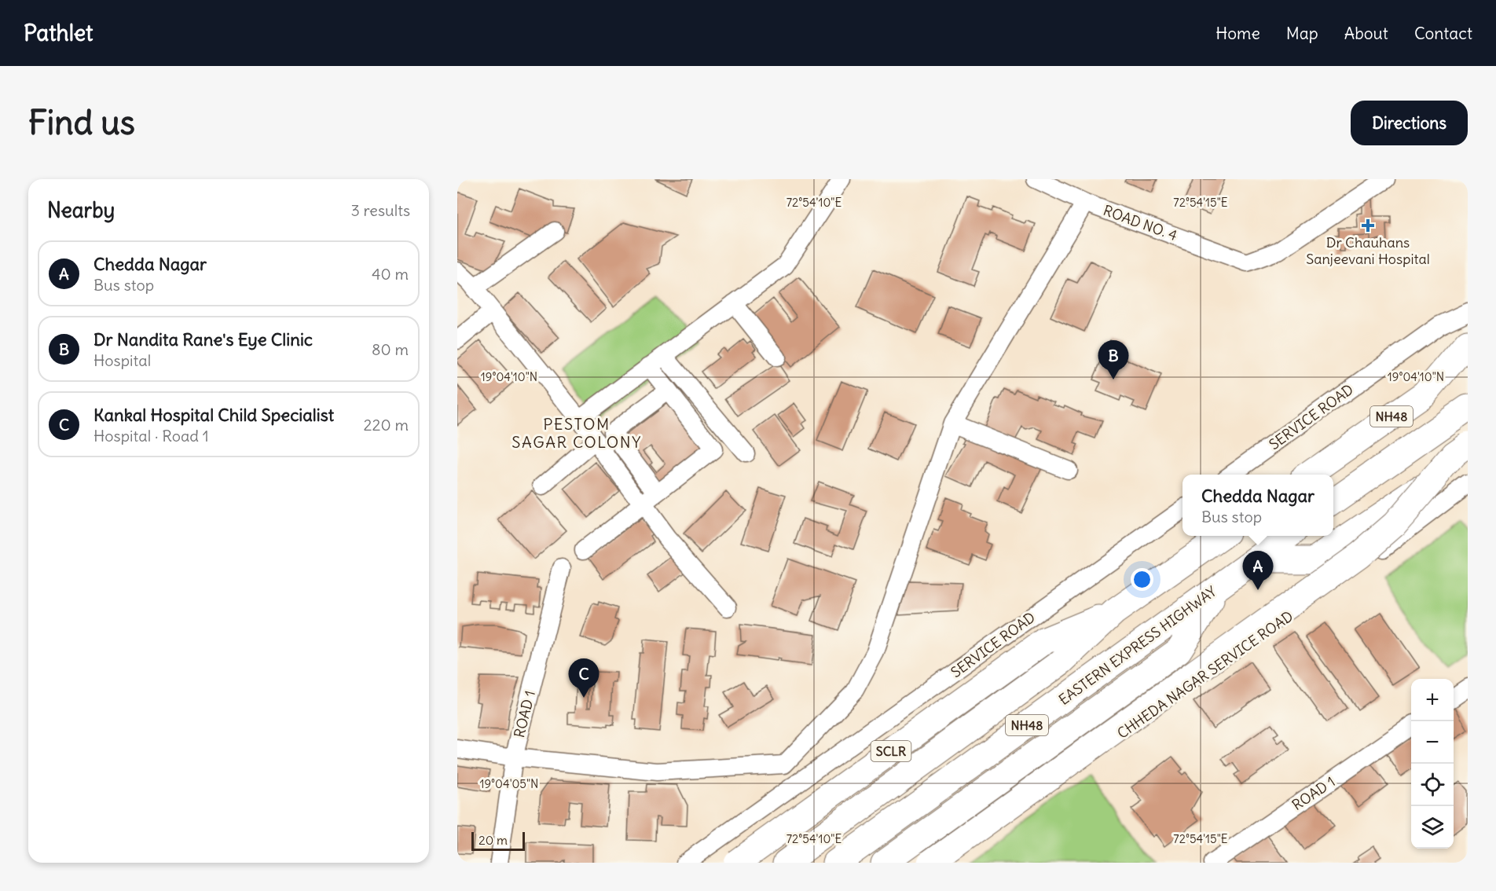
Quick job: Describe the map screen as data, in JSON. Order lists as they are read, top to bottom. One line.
{"streets":{"highway":["NH48","EASTERN EXPRESS HIGHWAY","SCLR"],"street":["ROAD NO. 4","SERVICE ROAD","CHHEDA NAGAR SERVICE ROAD","ROAD 1"]},"crossings":[["NH48","EASTERN EXPRESS HIGHWAY"],["NH48","SCLR"]],"districts":["PESTOM SAGAR COLONY"],"places":{"health":["Dr Chauhans Sanjeevani Hospital"]},"scale_bar":"20 m","page":{"header":"Pathlet","nav":["Home","Map","About","Contact"],"buttons":"Directions","title":"Find us","heading":["Nearby","3 results"],"list":[{"mark":"A","name":"Chedda Nagar","note":"Bus stop","value":"40 m"},{"mark":"B","name":"Dr Nandita Rane's Eye Clinic","note":"Hospital","value":"80 m"},{"mark":"C","name":"Kankal Hospital Child Specialist","note":"Hospital · Road 1","value":"220 m"}],"pins":["B","A","C"],"popup":["Chedda Nagar","Bus stop"],"map_buttons":["+","−"],"scale":"20 m"},"coordinates":["72°54'10\"E","72°54'15\"E","19°04'10\"N","19°04'05\"N"]}
